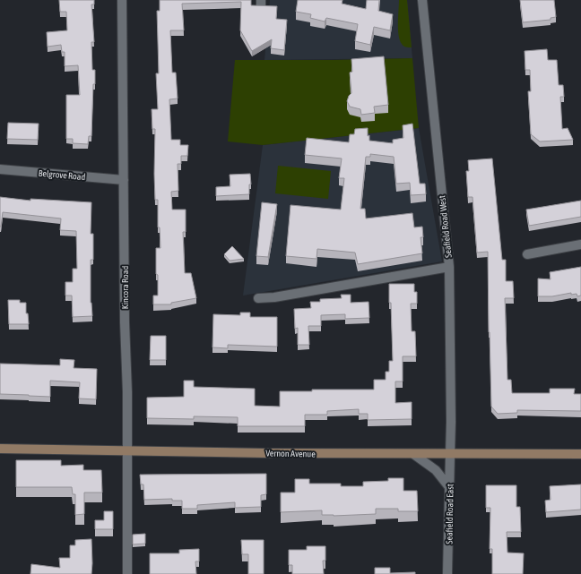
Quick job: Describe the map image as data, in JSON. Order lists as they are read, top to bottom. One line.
{"streets":{"main road":["Vernon Avenue"],"street":["Belgrove Road","Seafield Road West","Kincora Road","Seafield Road East"]},"crossings":[["Belgrove Road","Kincora Road"],["Seafield Road West","Vernon Avenue"],["Seafield Road West","Seafield Road East"],["Kincora Road","Vernon Avenue"],["Vernon Avenue","Seafield Road East"]]}
